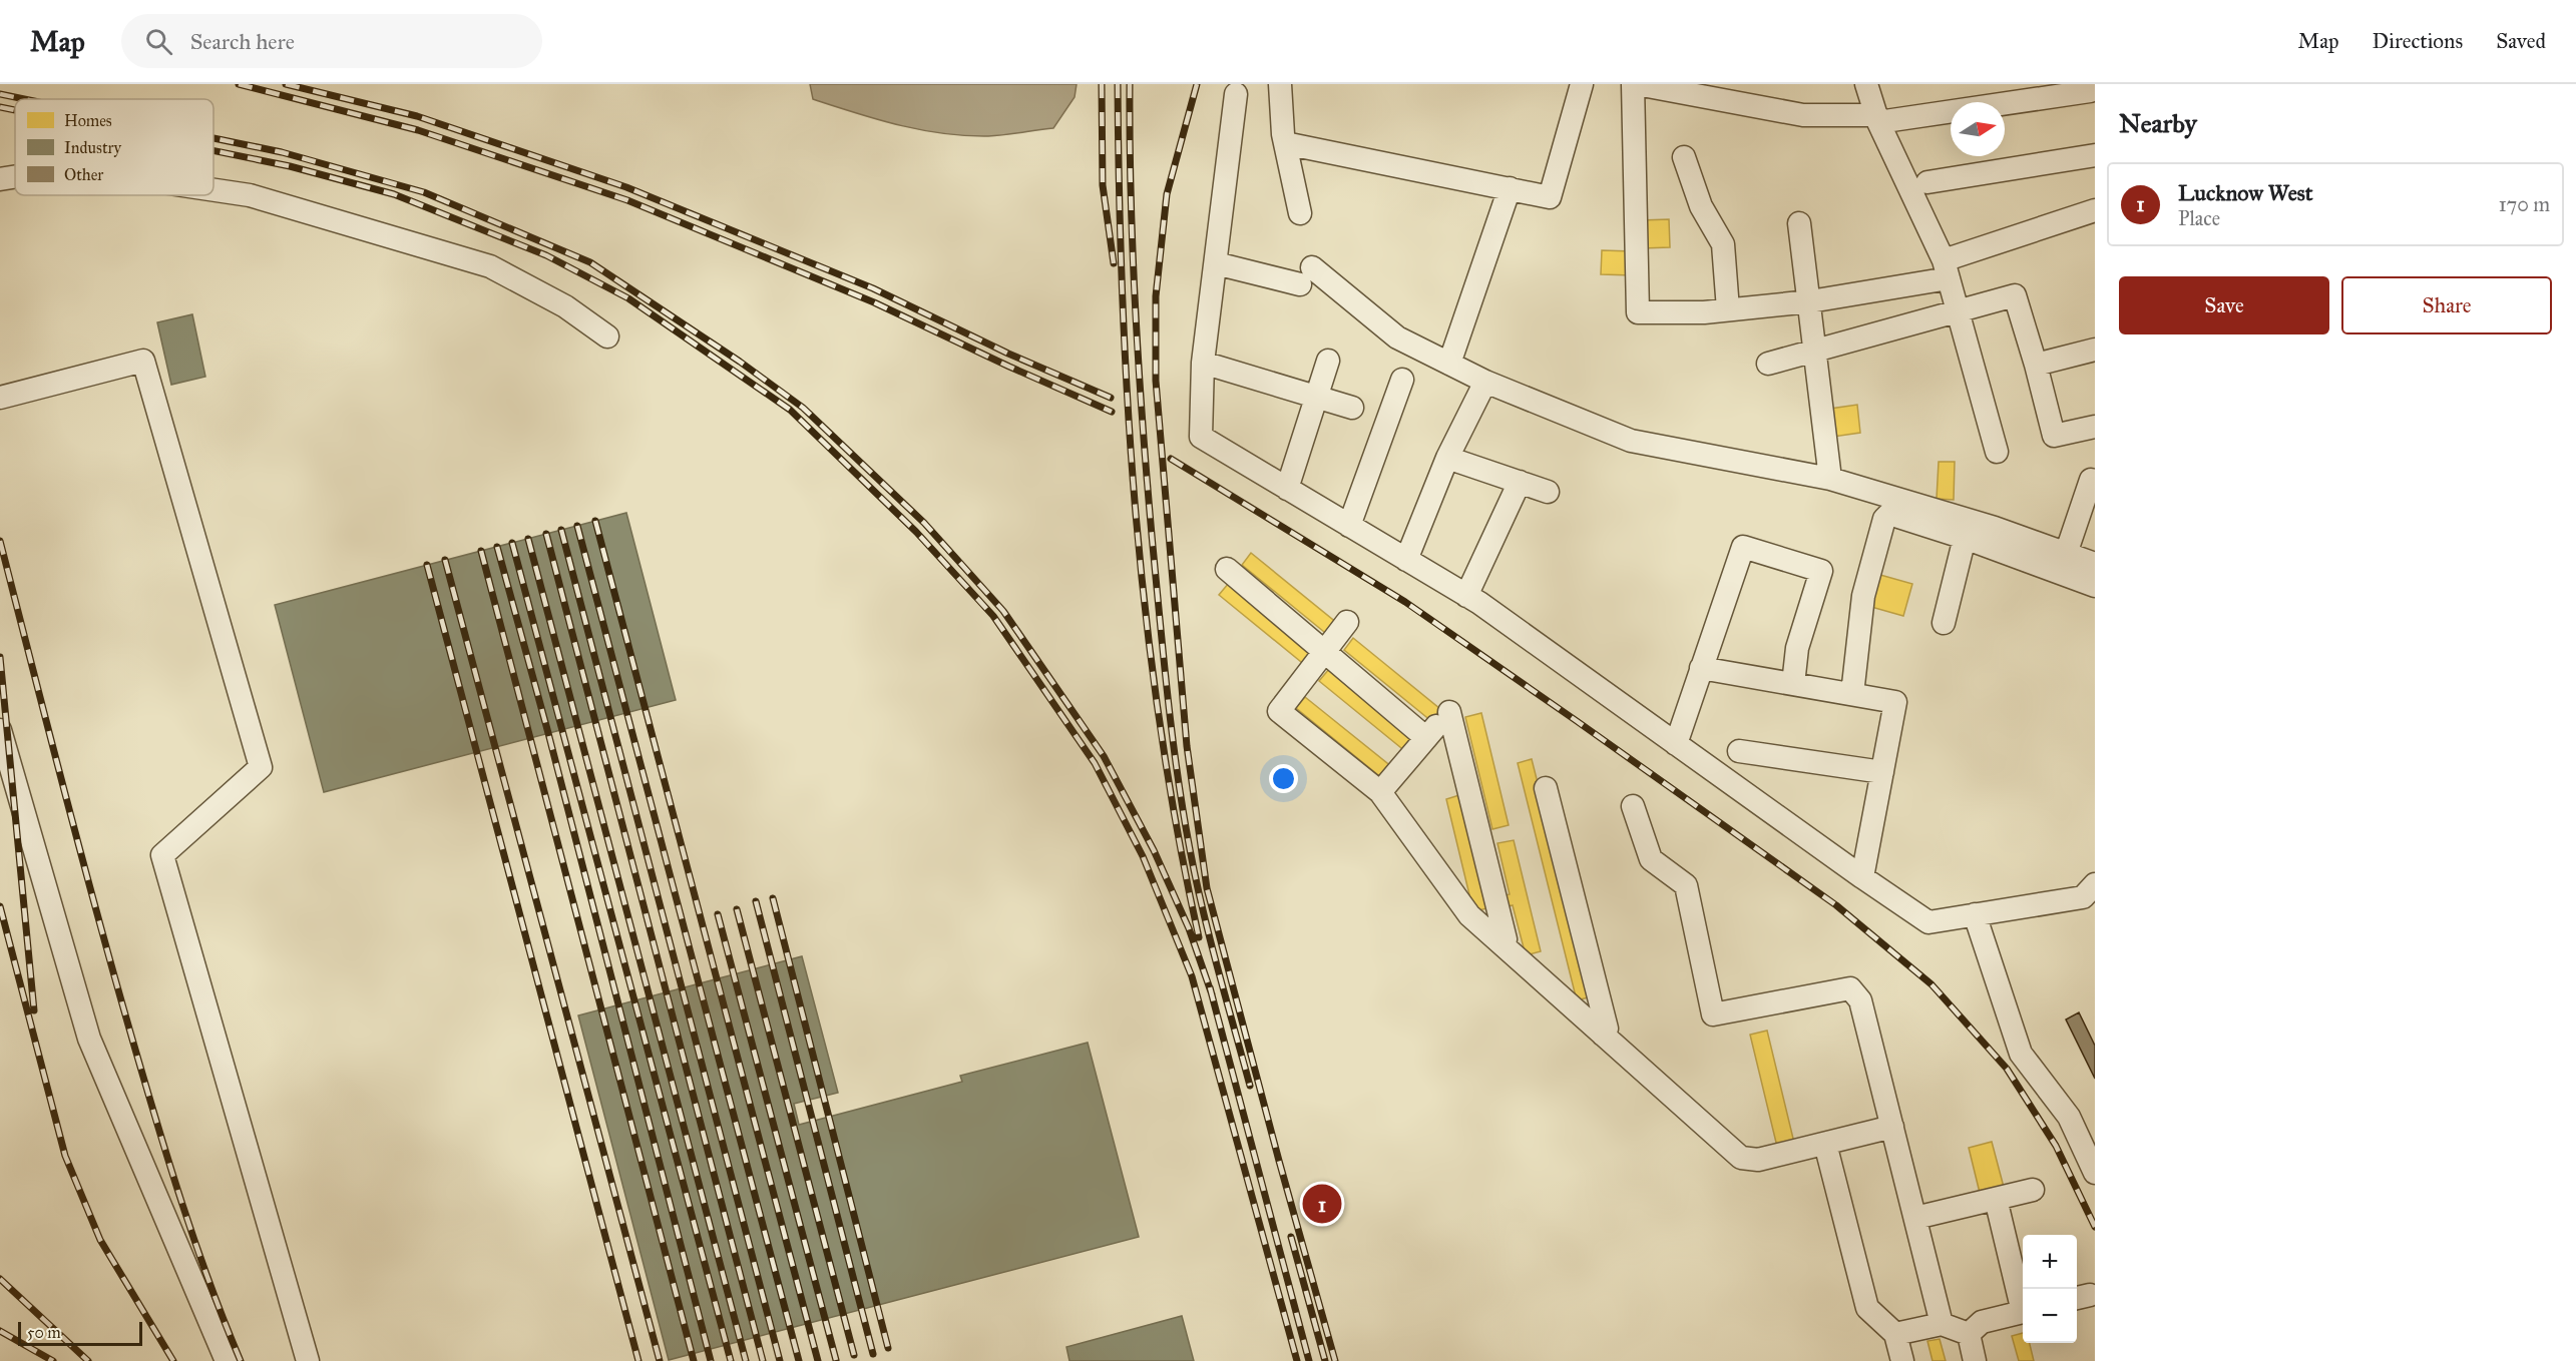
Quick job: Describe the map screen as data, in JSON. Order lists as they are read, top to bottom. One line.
{"legend":["Homes","Industry","Other"],"scale_bar":"50 m","north":"right","page":{"header":"Map","search":"Search here","nav":["Map","Directions","Saved"],"heading":"Nearby","list":[{"mark":"1","name":"Lucknow West","note":"Place","value":"170 m"}],"buttons":["Save","Share"],"pins":"1","map_buttons":["+","−"],"scale":"50 m"}}
